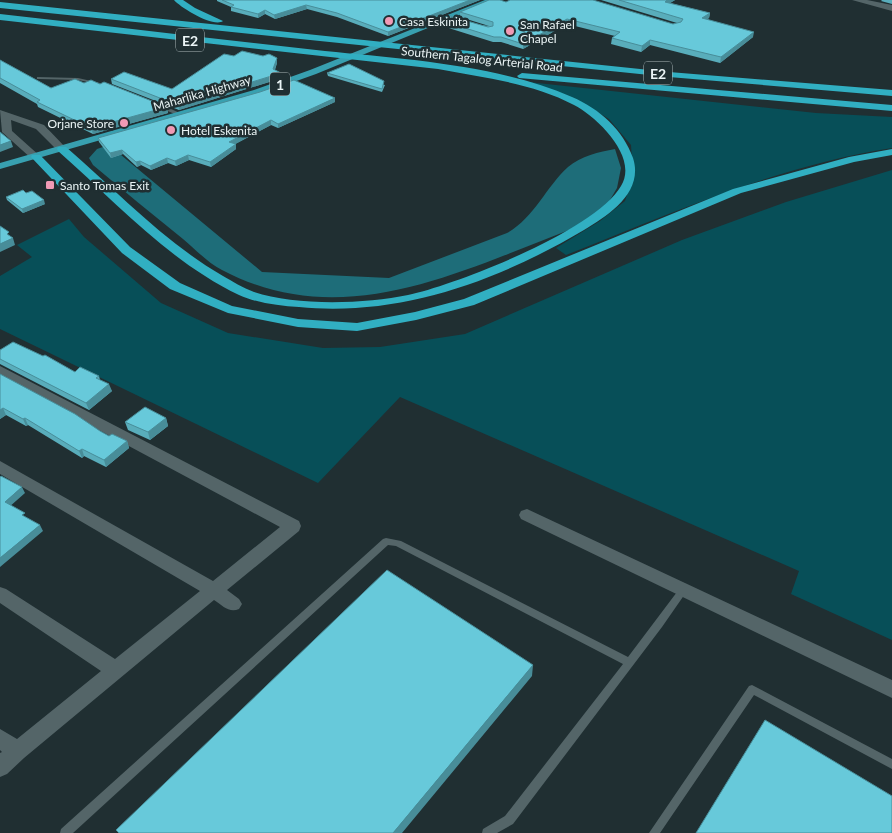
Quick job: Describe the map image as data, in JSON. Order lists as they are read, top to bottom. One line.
{"streets":{"highway":["E2","Southern Tagalog Arterial Road","1","Maharlika Highway"]},"places":{"other":["Casa Eskinita","San Rafael Chapel","Orjane Store","Hotel Eskenita"],"transit":["Santo Tomas Exit"]}}
